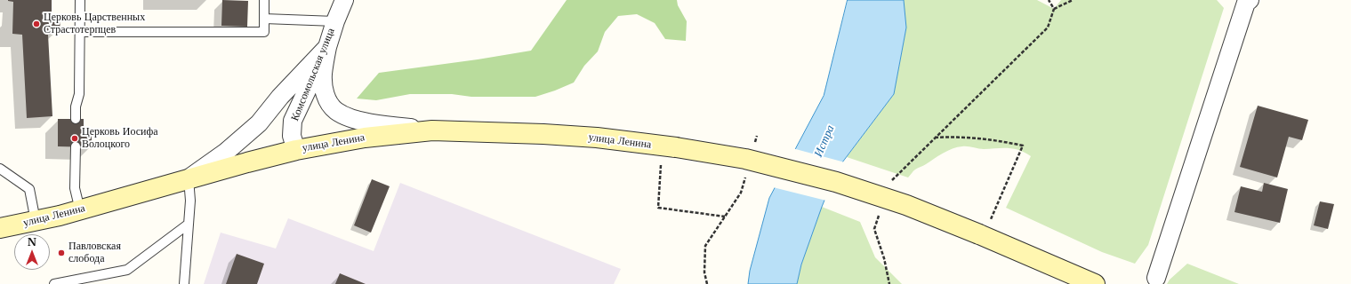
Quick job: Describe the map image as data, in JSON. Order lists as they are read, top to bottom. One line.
{"streets":{"main road":["улица Ленина"],"street":["Комсомольская улица"]},"crossings":[["Комсомольская улица","улица Ленина"]],"water":["Истра"],"places":["Церковь Царственных Страстотерпцев","Церковь Иосифа Волоцкого","Павловская слобода"],"north":"top"}
